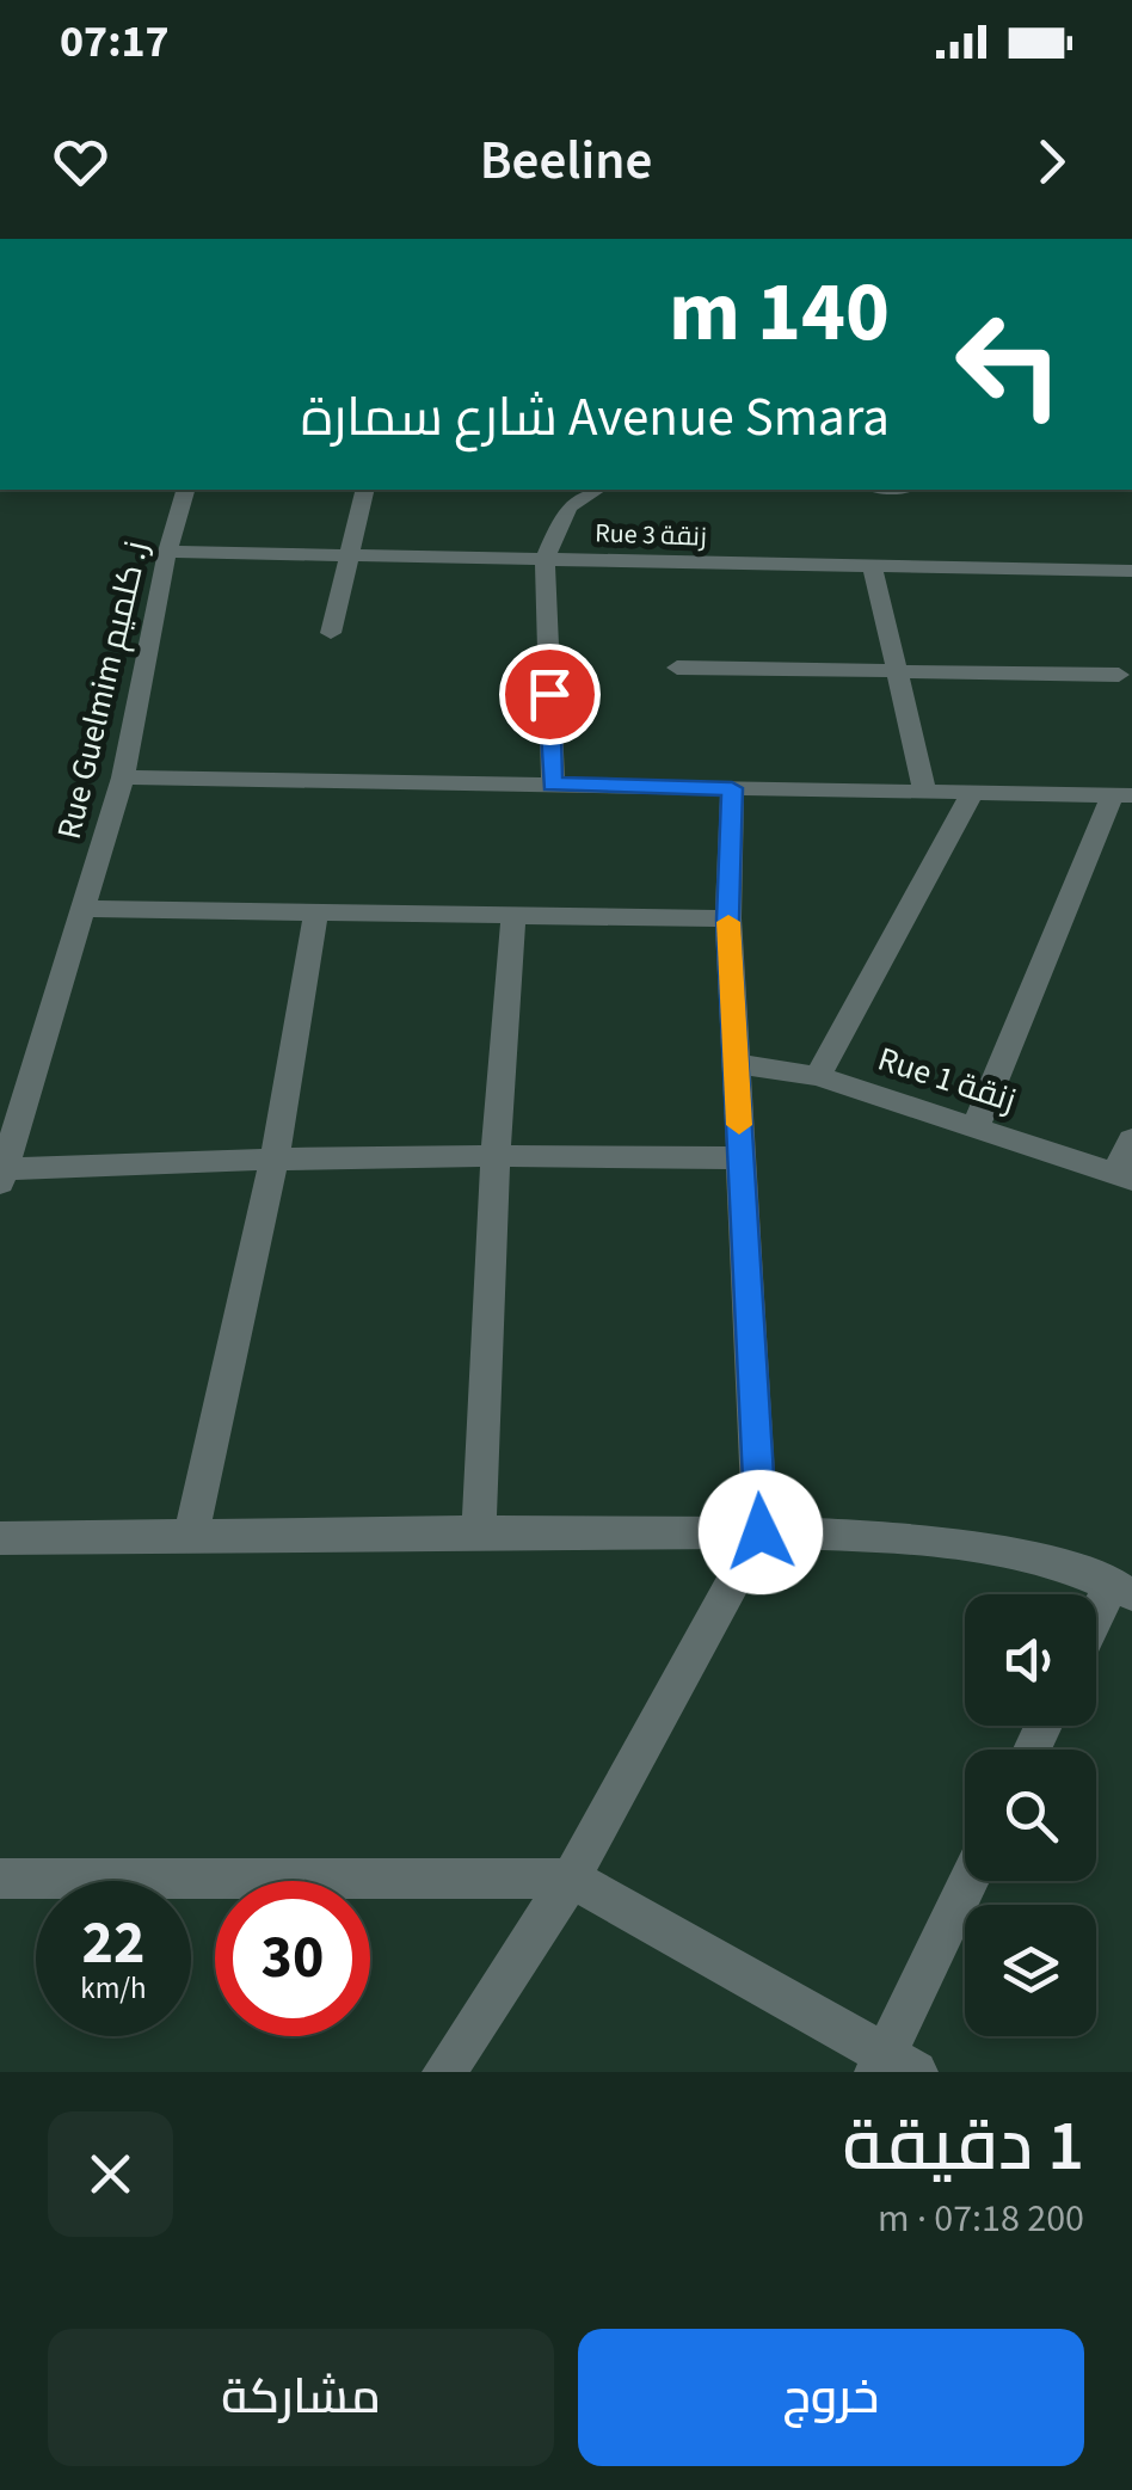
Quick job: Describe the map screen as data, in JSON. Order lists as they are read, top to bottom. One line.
{"streets":{"street":["Rue 3 زنقة","Rue Guelmim ز. كلميم","Rue 1 زنقة"]},"crossings":[["Rue 3 زنقة","Rue Guelmim ز. كلميم"]],"page":{"status":"07:17","header":"Beeline","turn":["140 m","Avenue Smara شارع سمارة"],"speed":"22 km/h","limit":"30","heading":["1 دقيقة","200 m · 07:18"],"buttons":["خروج","مشاركة"]}}
